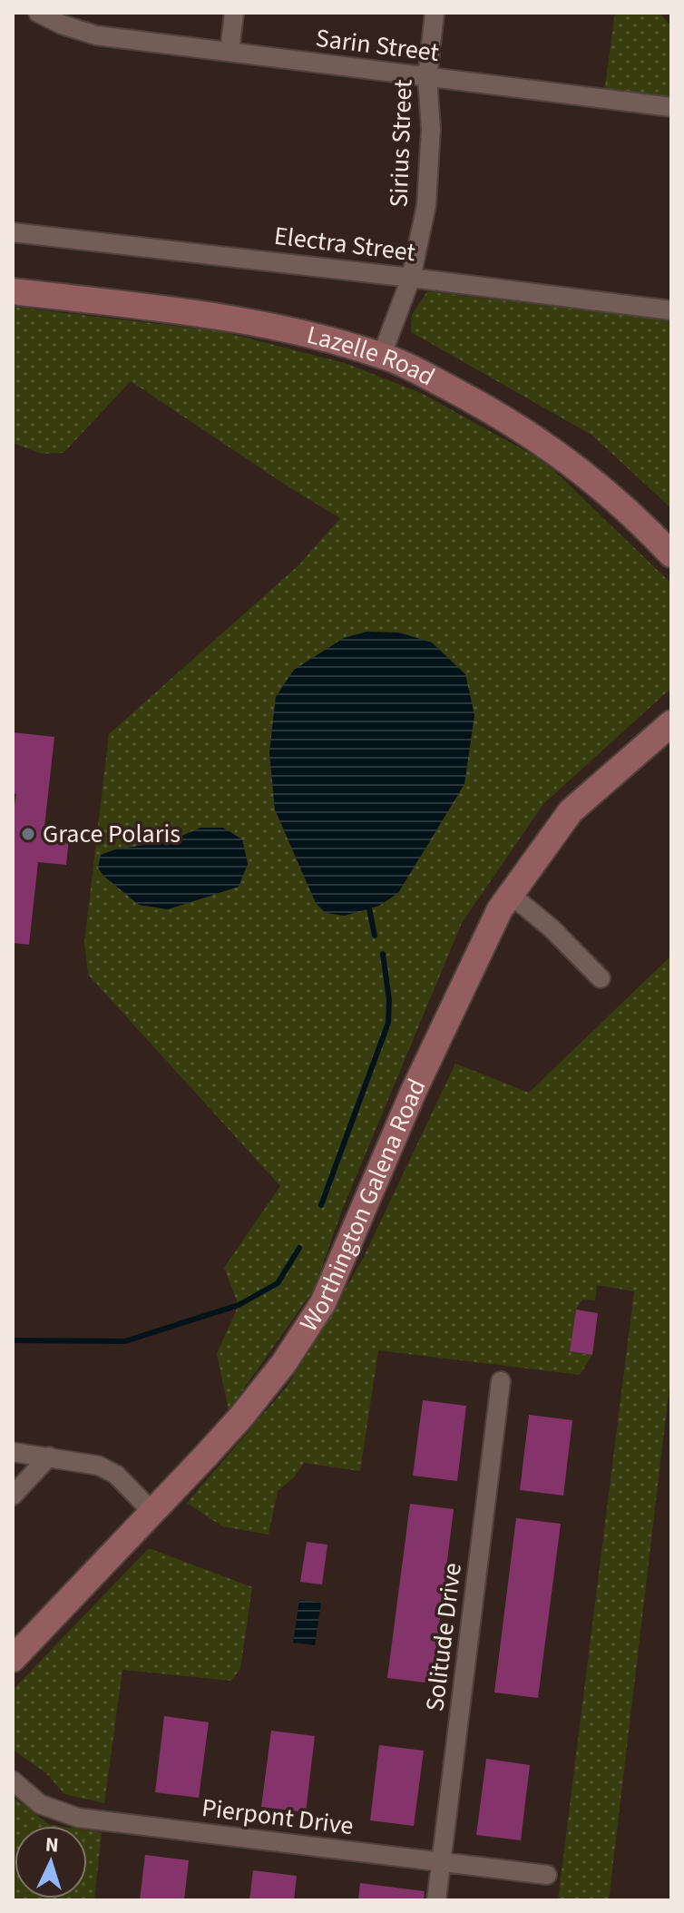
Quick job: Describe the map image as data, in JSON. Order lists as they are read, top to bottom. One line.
{"streets":{"street":["Sarin Street","Sirius Street","Electra Street","Lazelle Road","Worthington Galena Road","Solitude Drive","Pierpont Drive"]},"crossings":[["Sarin Street","Sirius Street"],["Sirius Street","Electra Street"],["Sirius Street","Lazelle Road"],["Solitude Drive","Pierpont Drive"]],"places":["Grace Polaris"],"north":"top"}
